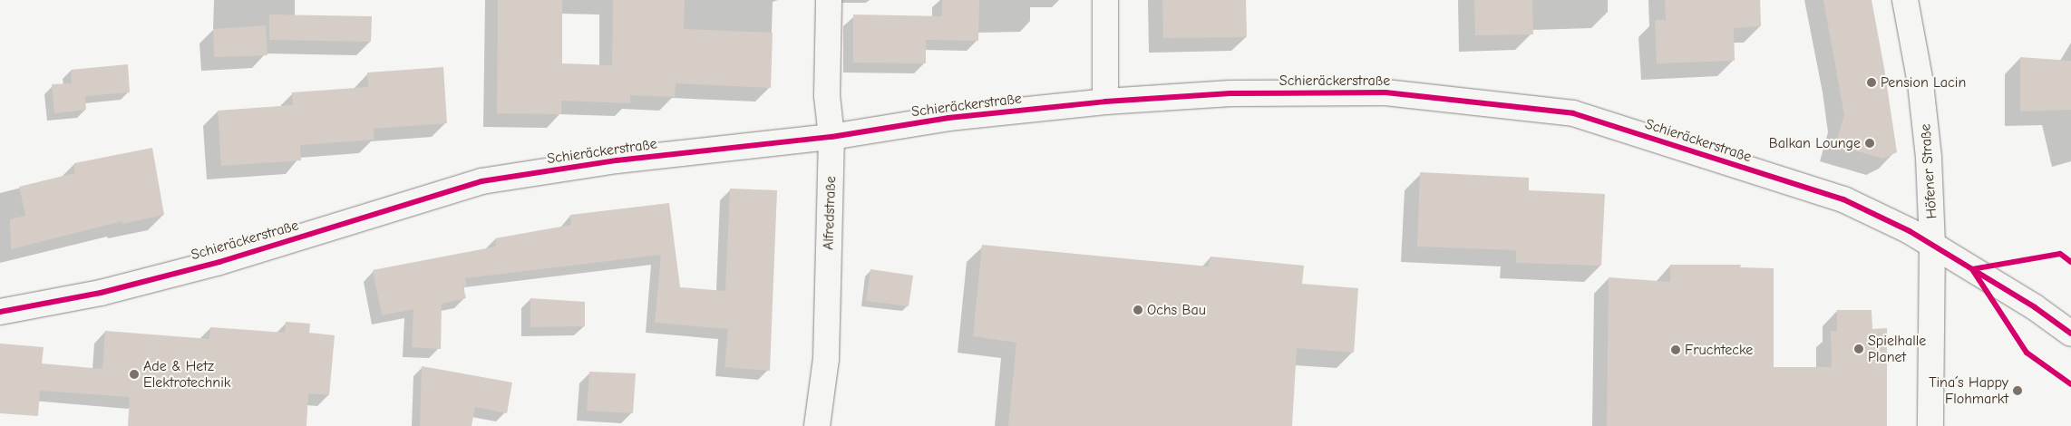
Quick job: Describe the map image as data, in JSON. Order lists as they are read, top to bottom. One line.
{"streets":{"street":["Schieräckerstraße","Höfener Straße","Alfredstraße"]},"crossings":[["Schieräckerstraße","Höfener Straße"],["Schieräckerstraße","Alfredstraße"]],"places":["Pension Lacin","Balkan Lounge","Ochs Bau","Spielhalle Planet","Fruchtecke","Ade & Hetz Elektrotechnik","Tina´s Happy Flohmarkt"]}
